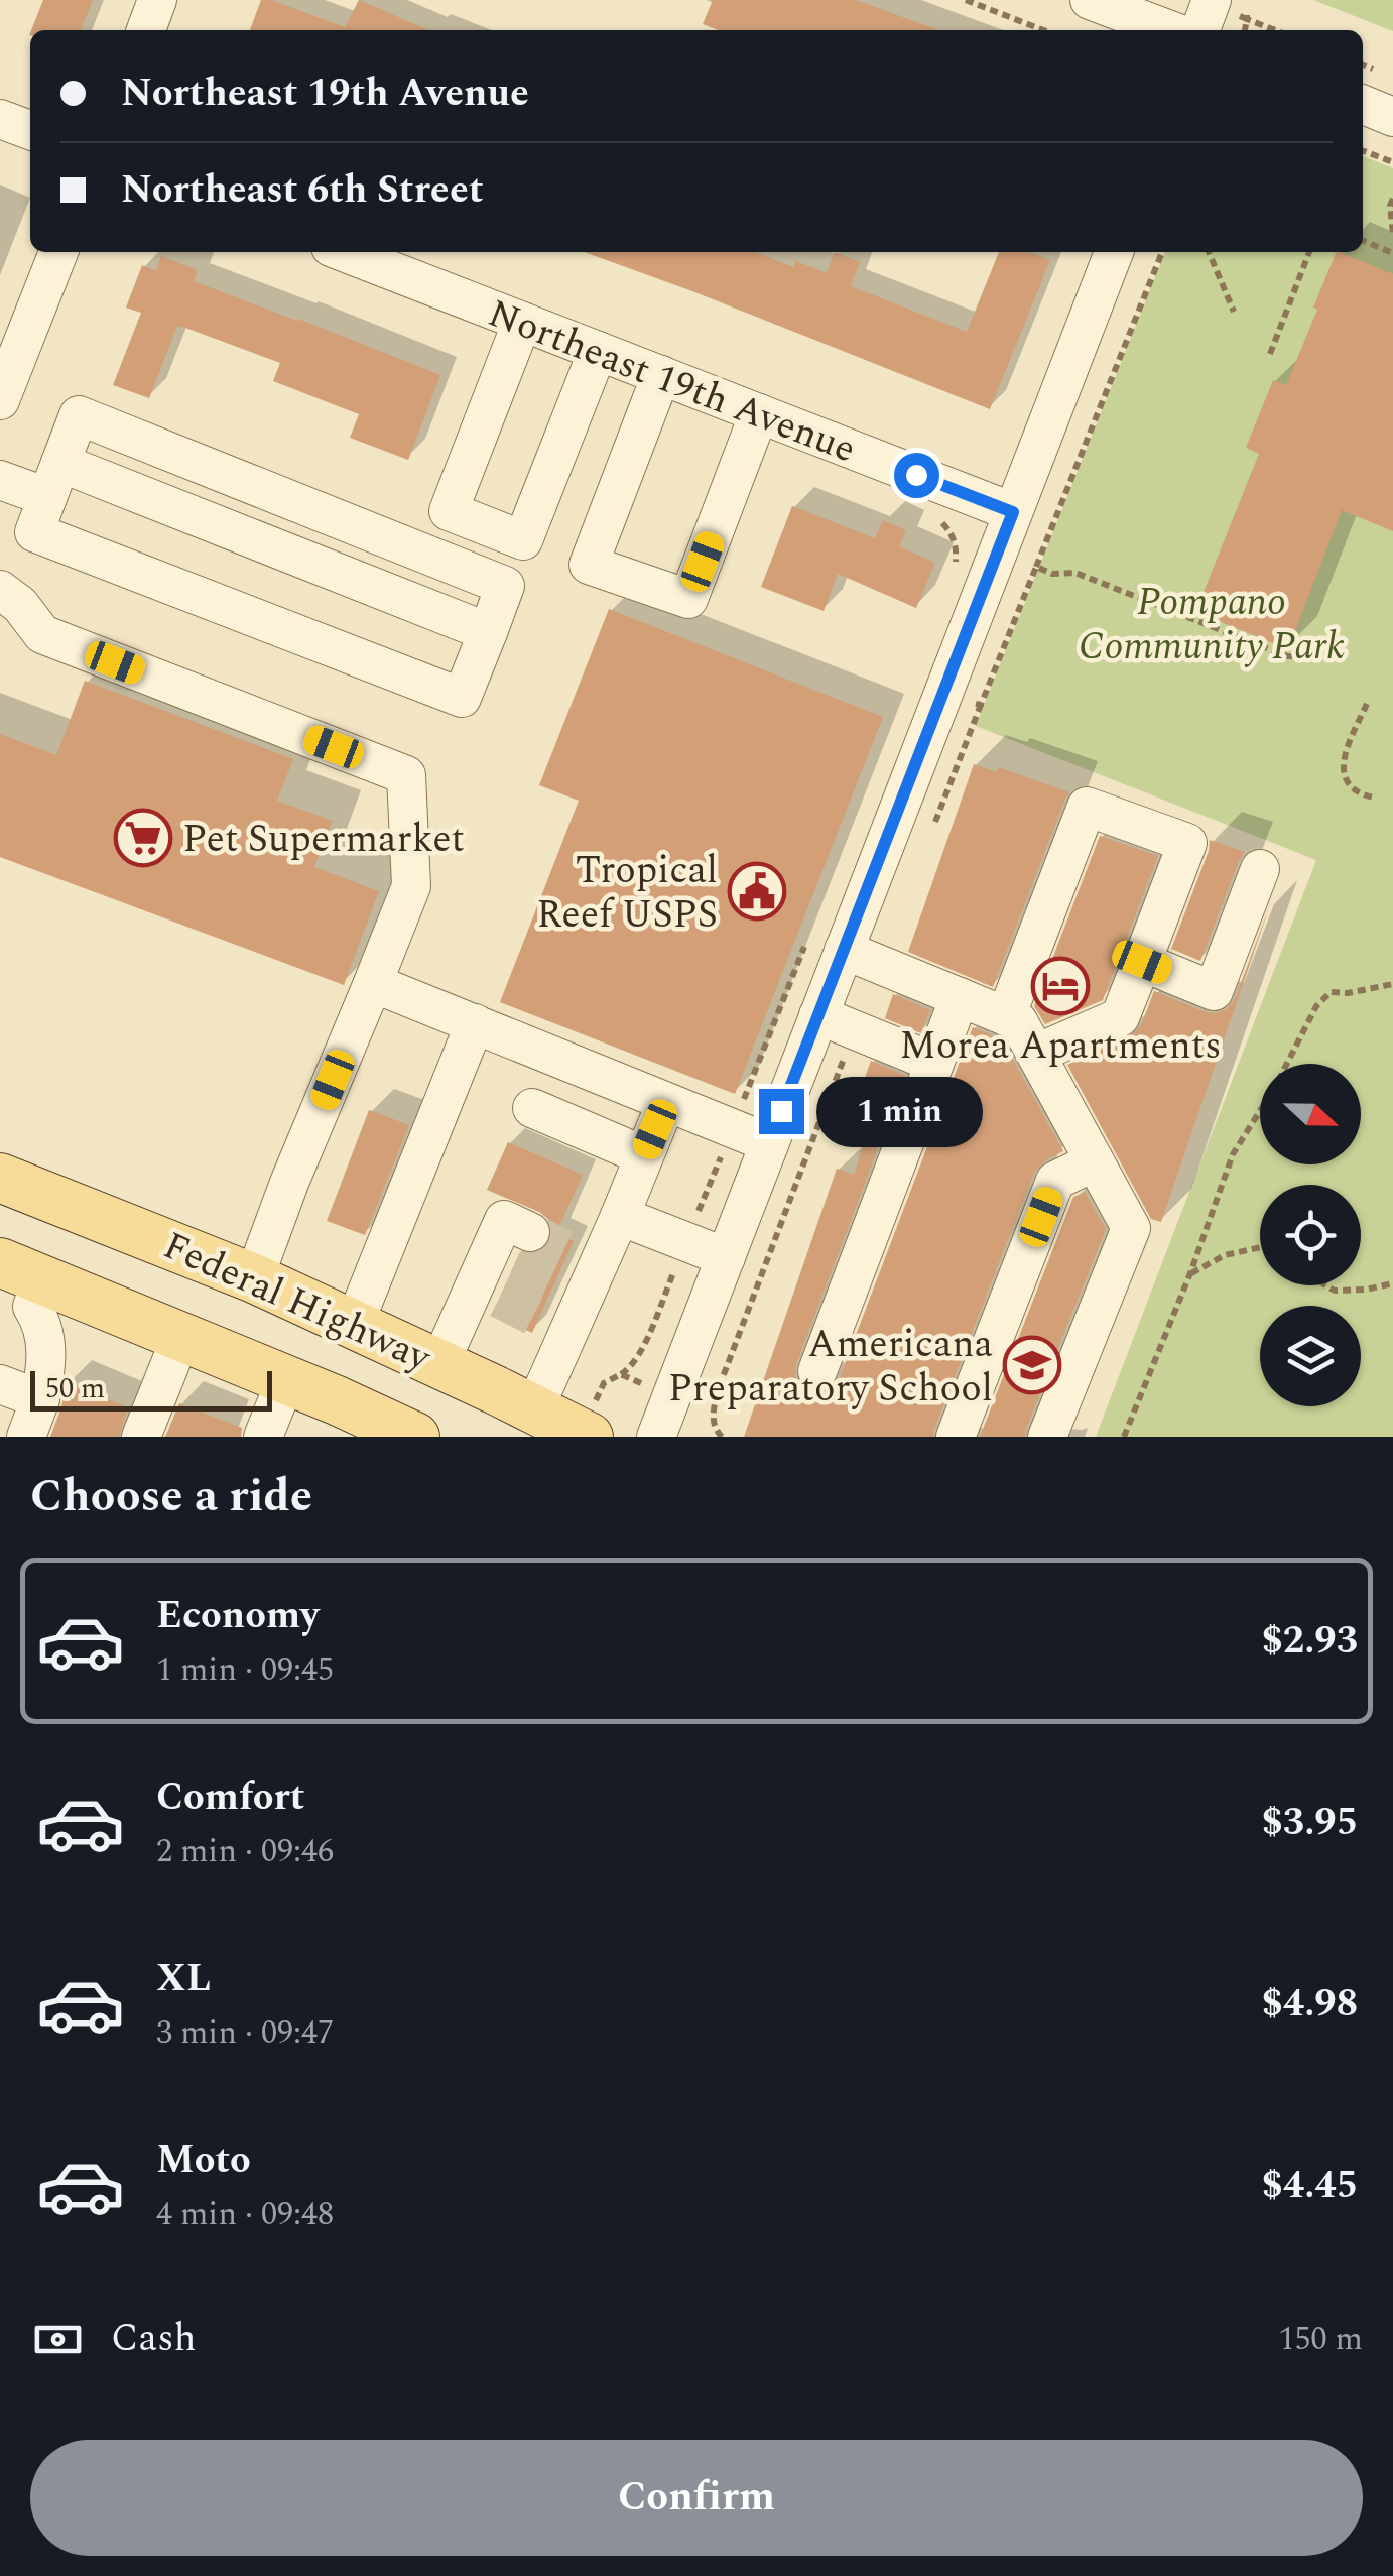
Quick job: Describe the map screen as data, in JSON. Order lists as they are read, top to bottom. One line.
{"streets":{"main road":["Federal Highway"],"street":["Northeast 19th Avenue"]},"parks":["Pompano Community Park"],"places":{"supermarket":["Pet Supermarket"],"public building":["Tropical Reef USPS"],"hotel":["Morea Apartments"],"school or university":["Americana Preparatory School"]},"scale_bar":"50 m","north":"right","page":{"banner":["Northeast 19th Avenue","Northeast 6th Street"],"bubble":"1 min","scale":"50 m","heading":"Choose a ride","list":[{"name":"Economy","note":"1 min · 09:45","value":"$2.93"},{"name":"Comfort","note":"2 min · 09:46","value":"$3.95"},{"name":"XL","note":"3 min · 09:47","value":"$4.98"},{"name":"Moto","note":"4 min · 09:48","value":"$4.45"}],"pay":["Cash","150 m"],"buttons":"Confirm"}}
